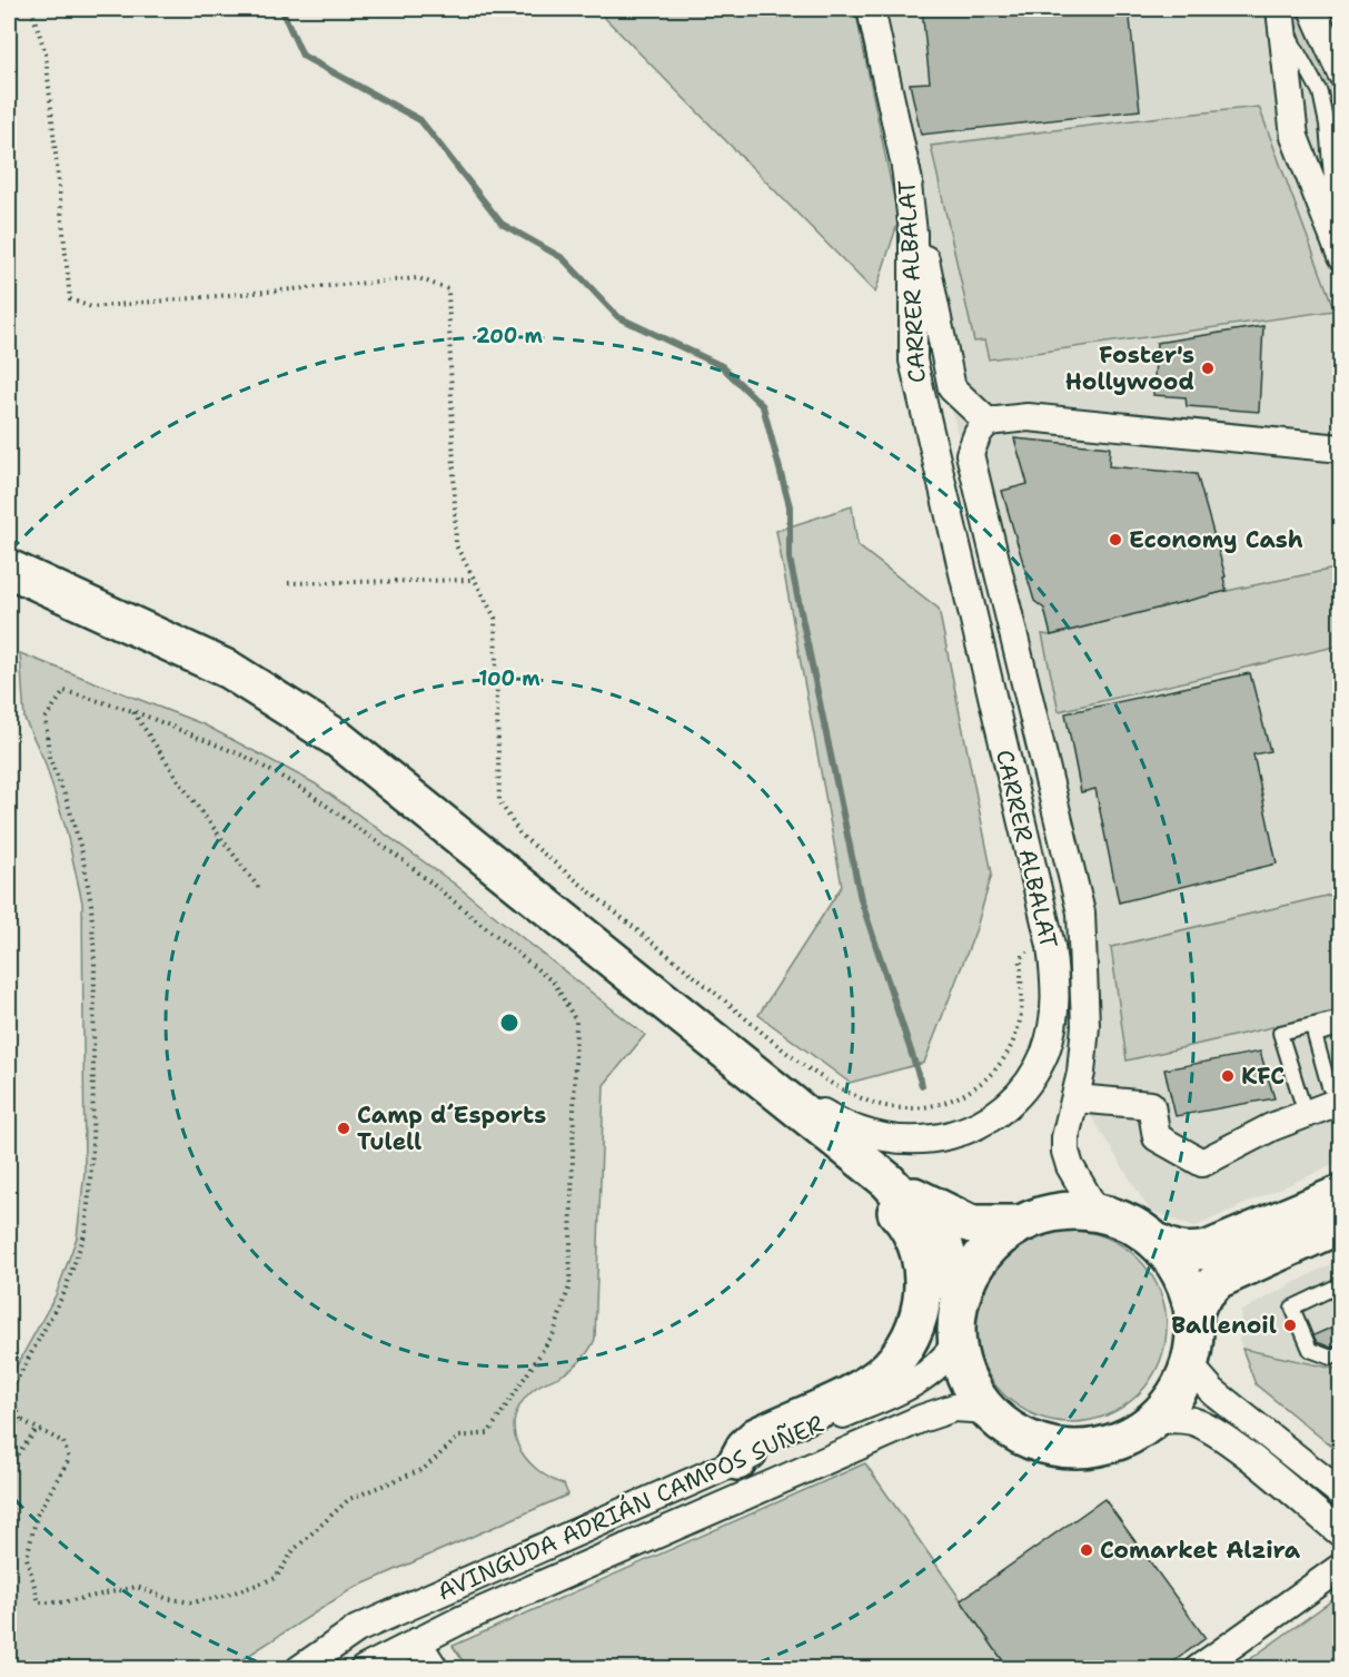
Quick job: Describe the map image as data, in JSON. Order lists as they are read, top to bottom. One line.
{"streets":{"street":["CARRER ALBALAT","AVINGUDA ADRIÁN CAMPOS SUÑER"]},"crossings":[["CARRER ALBALAT","AVINGUDA ADRIÁN CAMPOS SUÑER"]],"places":["Foster's Hollywood","Economy Cash","KFC","Camp d´Esports Tulell","Ballenoil","Comarket Alzira"],"rings":["200 m","100 m"]}
